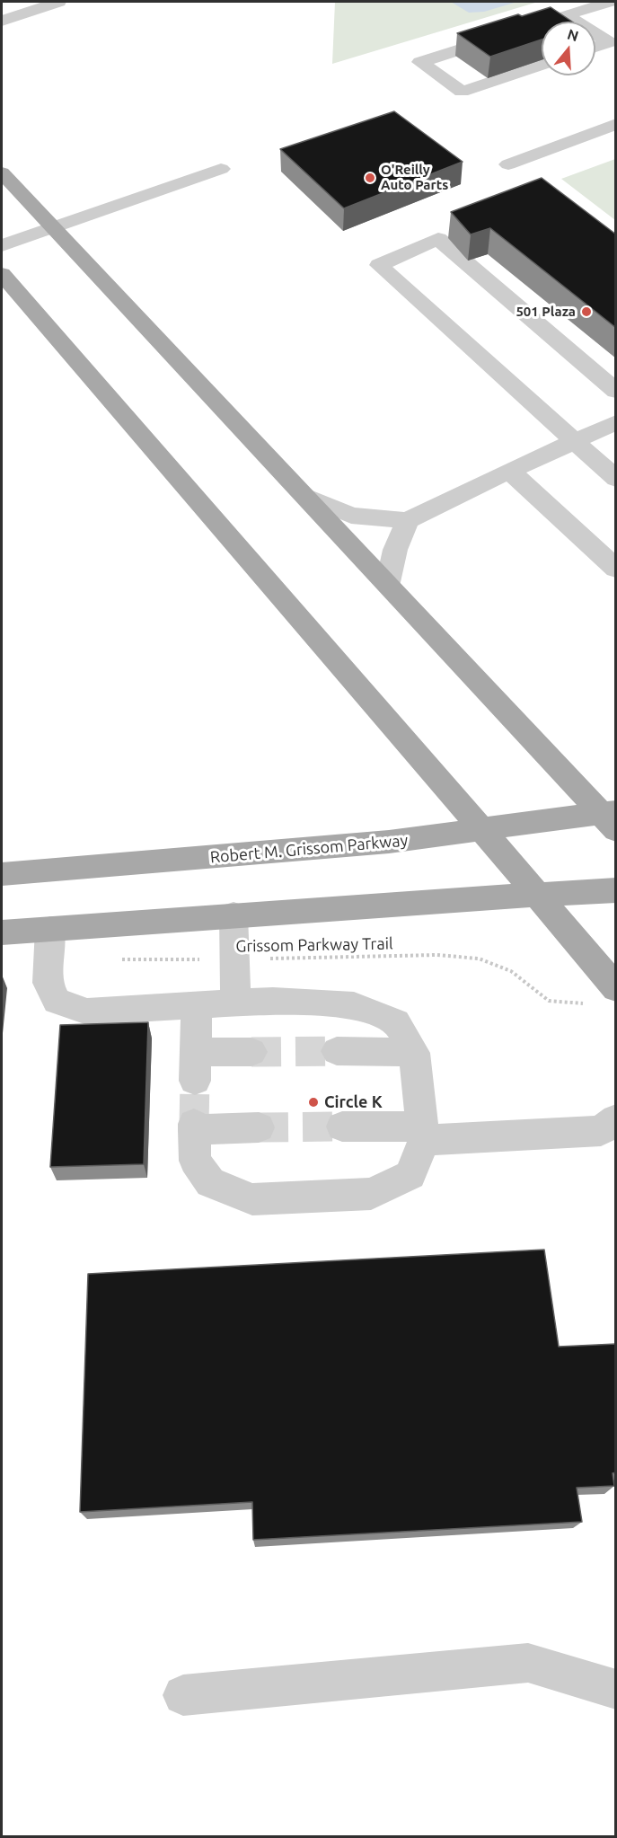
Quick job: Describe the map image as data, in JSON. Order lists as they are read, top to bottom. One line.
{"streets":{"main road":["Robert M. Grissom Parkway"],"path":["Grissom Parkway Trail"]},"places":["O'Reilly Auto Parts","501 Plaza","Circle K"],"north":"top"}
